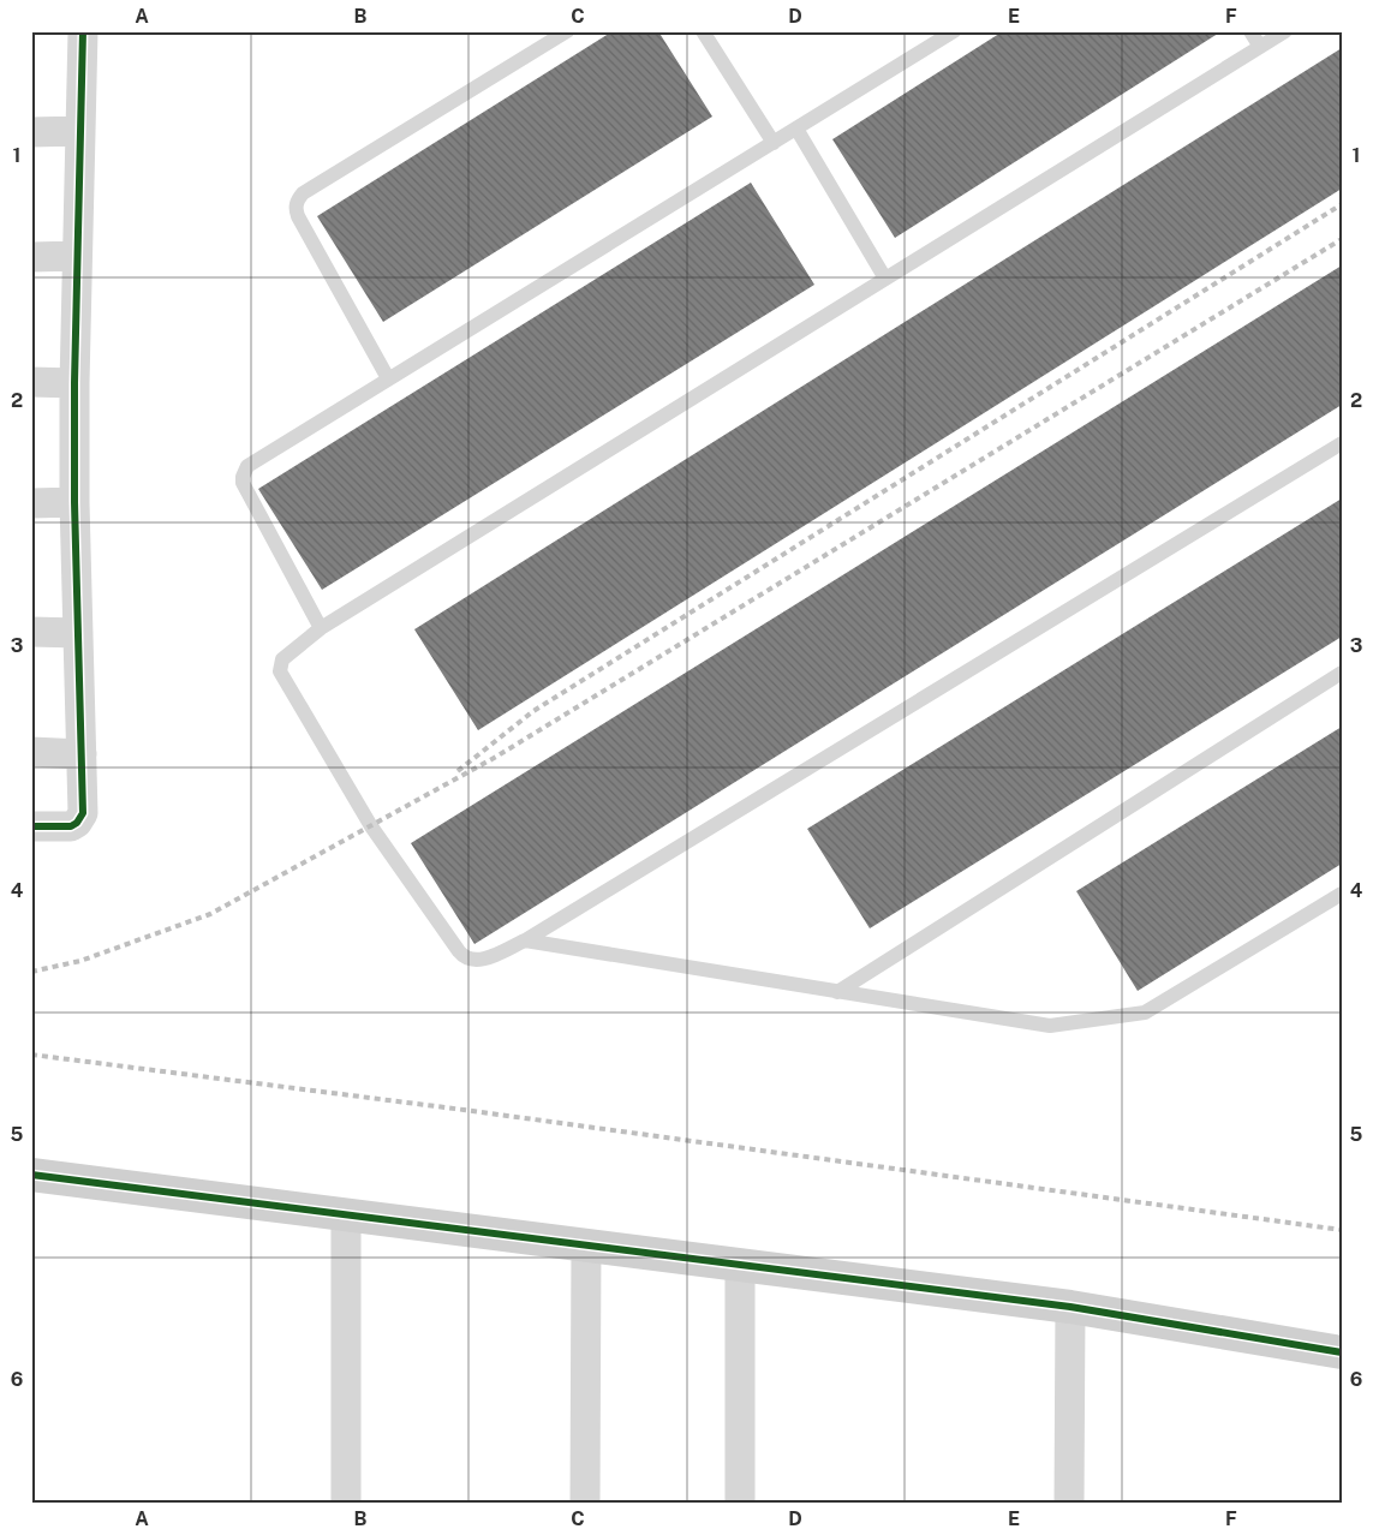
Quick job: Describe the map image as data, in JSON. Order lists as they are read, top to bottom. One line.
{"grid":{"columns":["A","B","C","D","E","F"],"rows":["1","2","3","4","5","6"]}}
